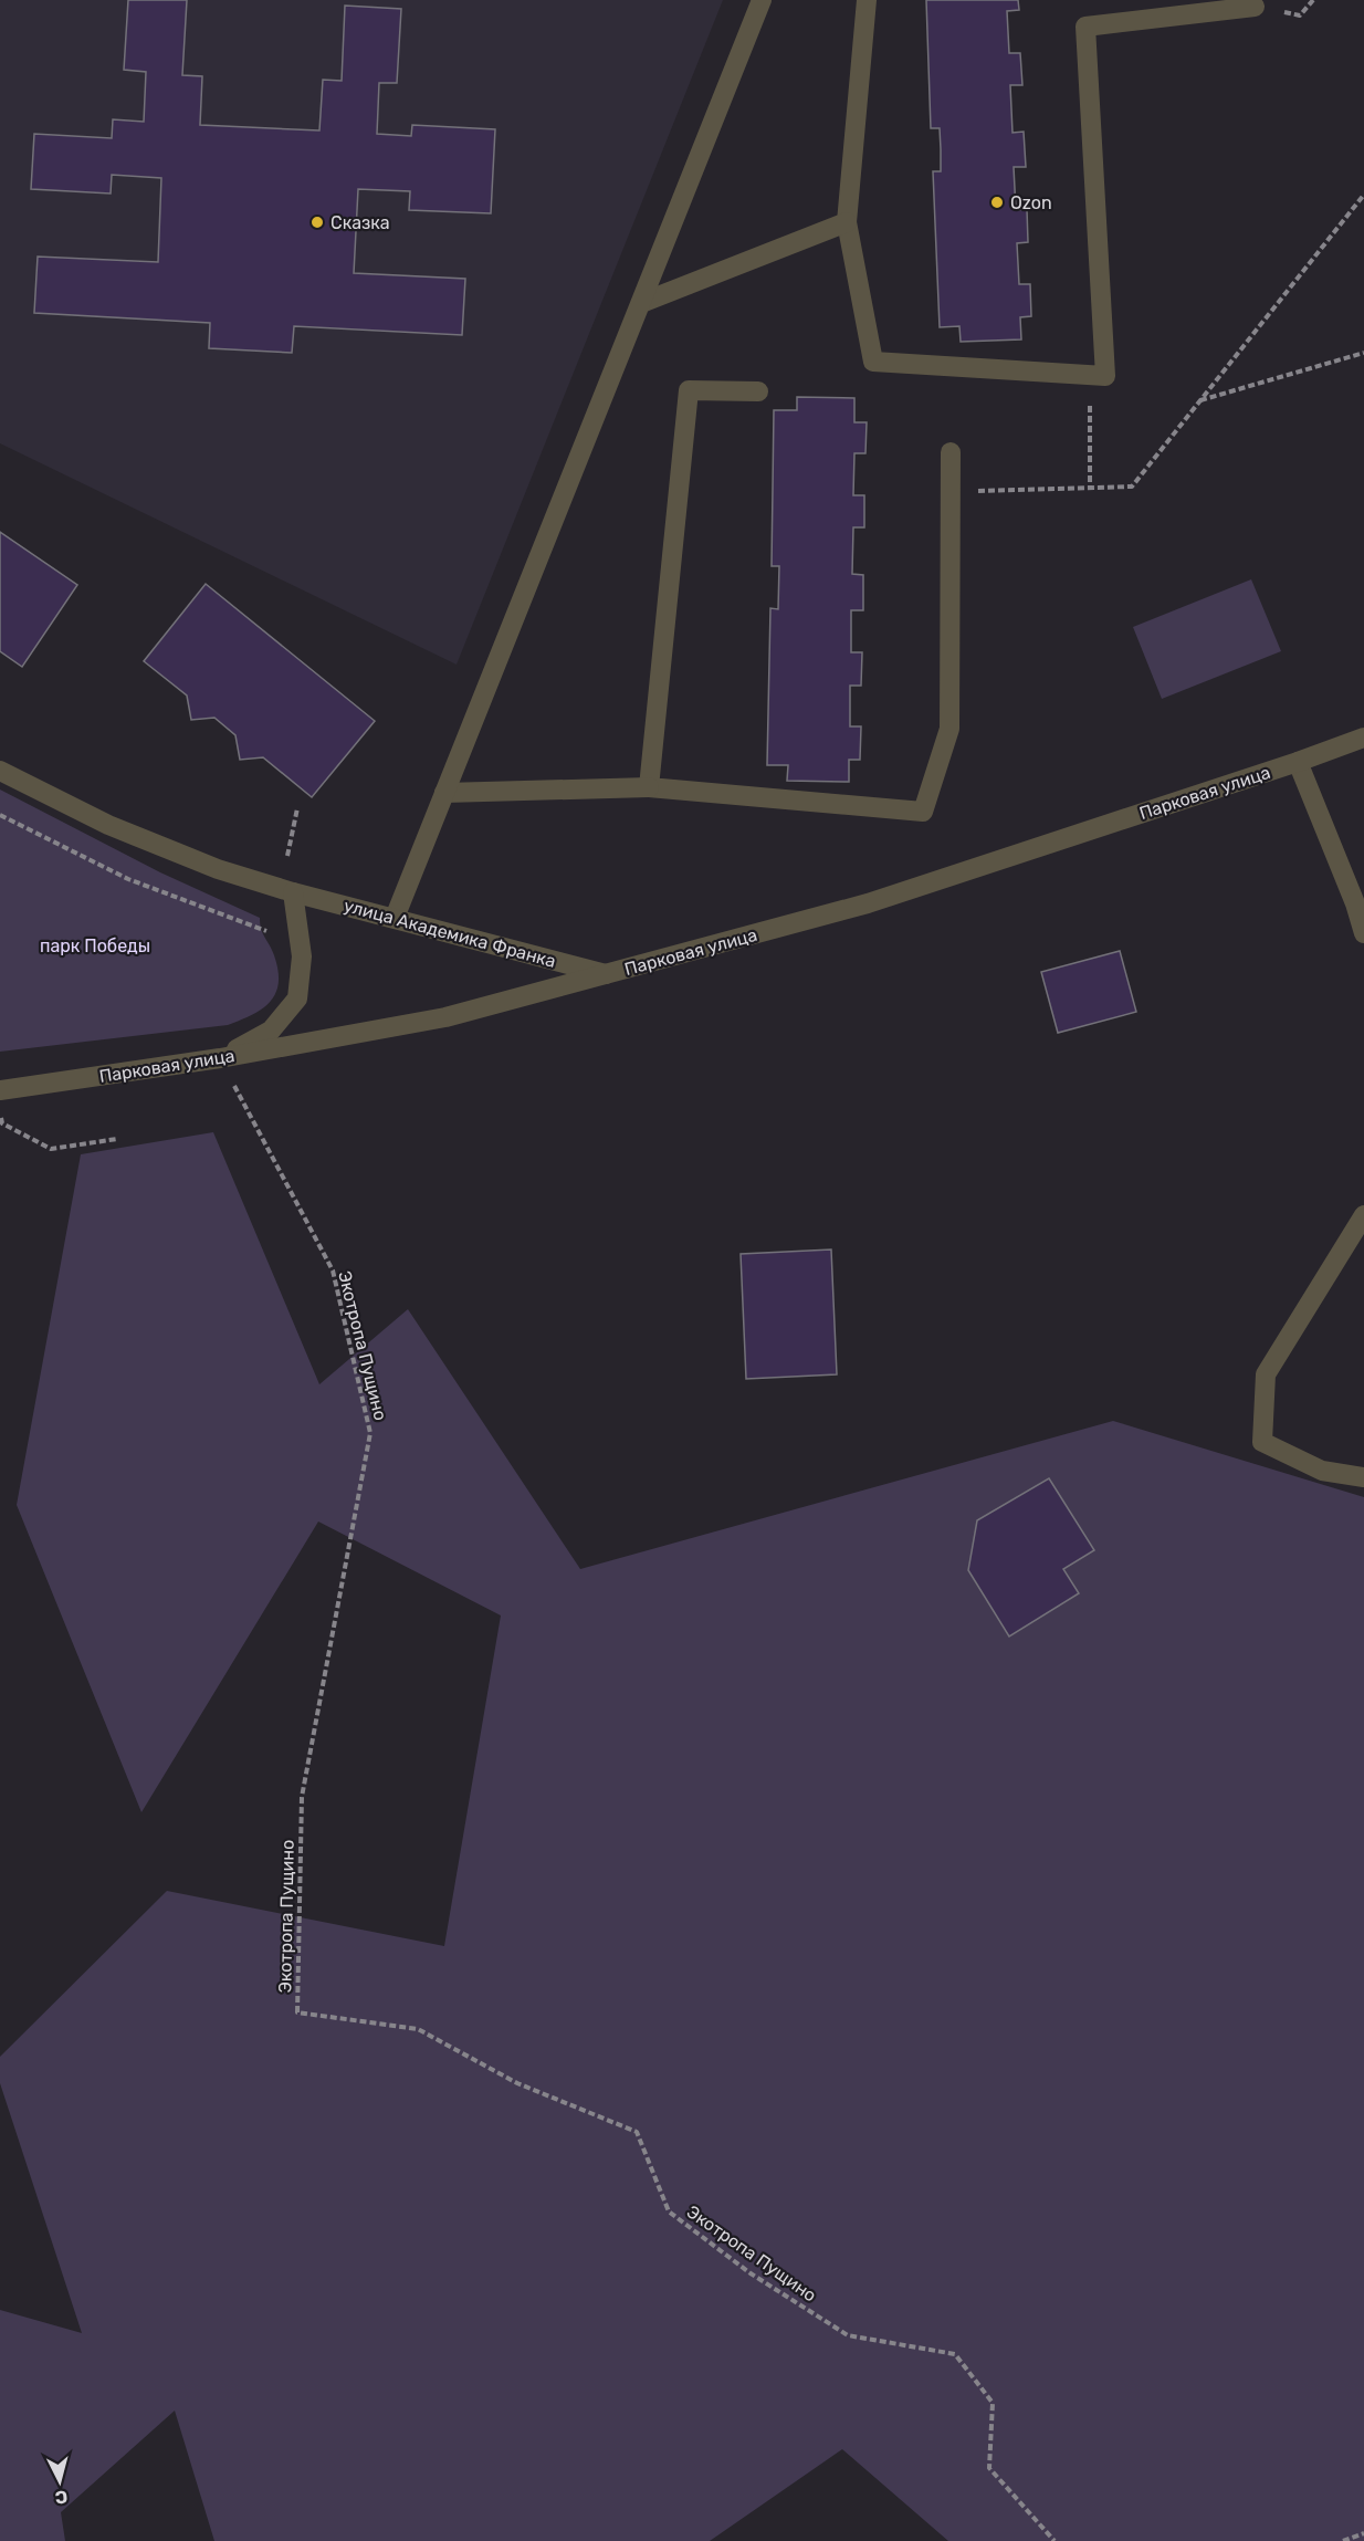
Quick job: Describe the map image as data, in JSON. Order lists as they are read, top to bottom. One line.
{"streets":{"street":["Парковая улица","улица Академика Франка"],"path":["Экотропа Пущино"]},"crossings":[["Парковая улица","улица Академика Франка"],["Парковая улица","Экотропа Пущино"]],"parks":["парк Победы"],"places":["Ozon","Сказка"],"north":"bottom"}
